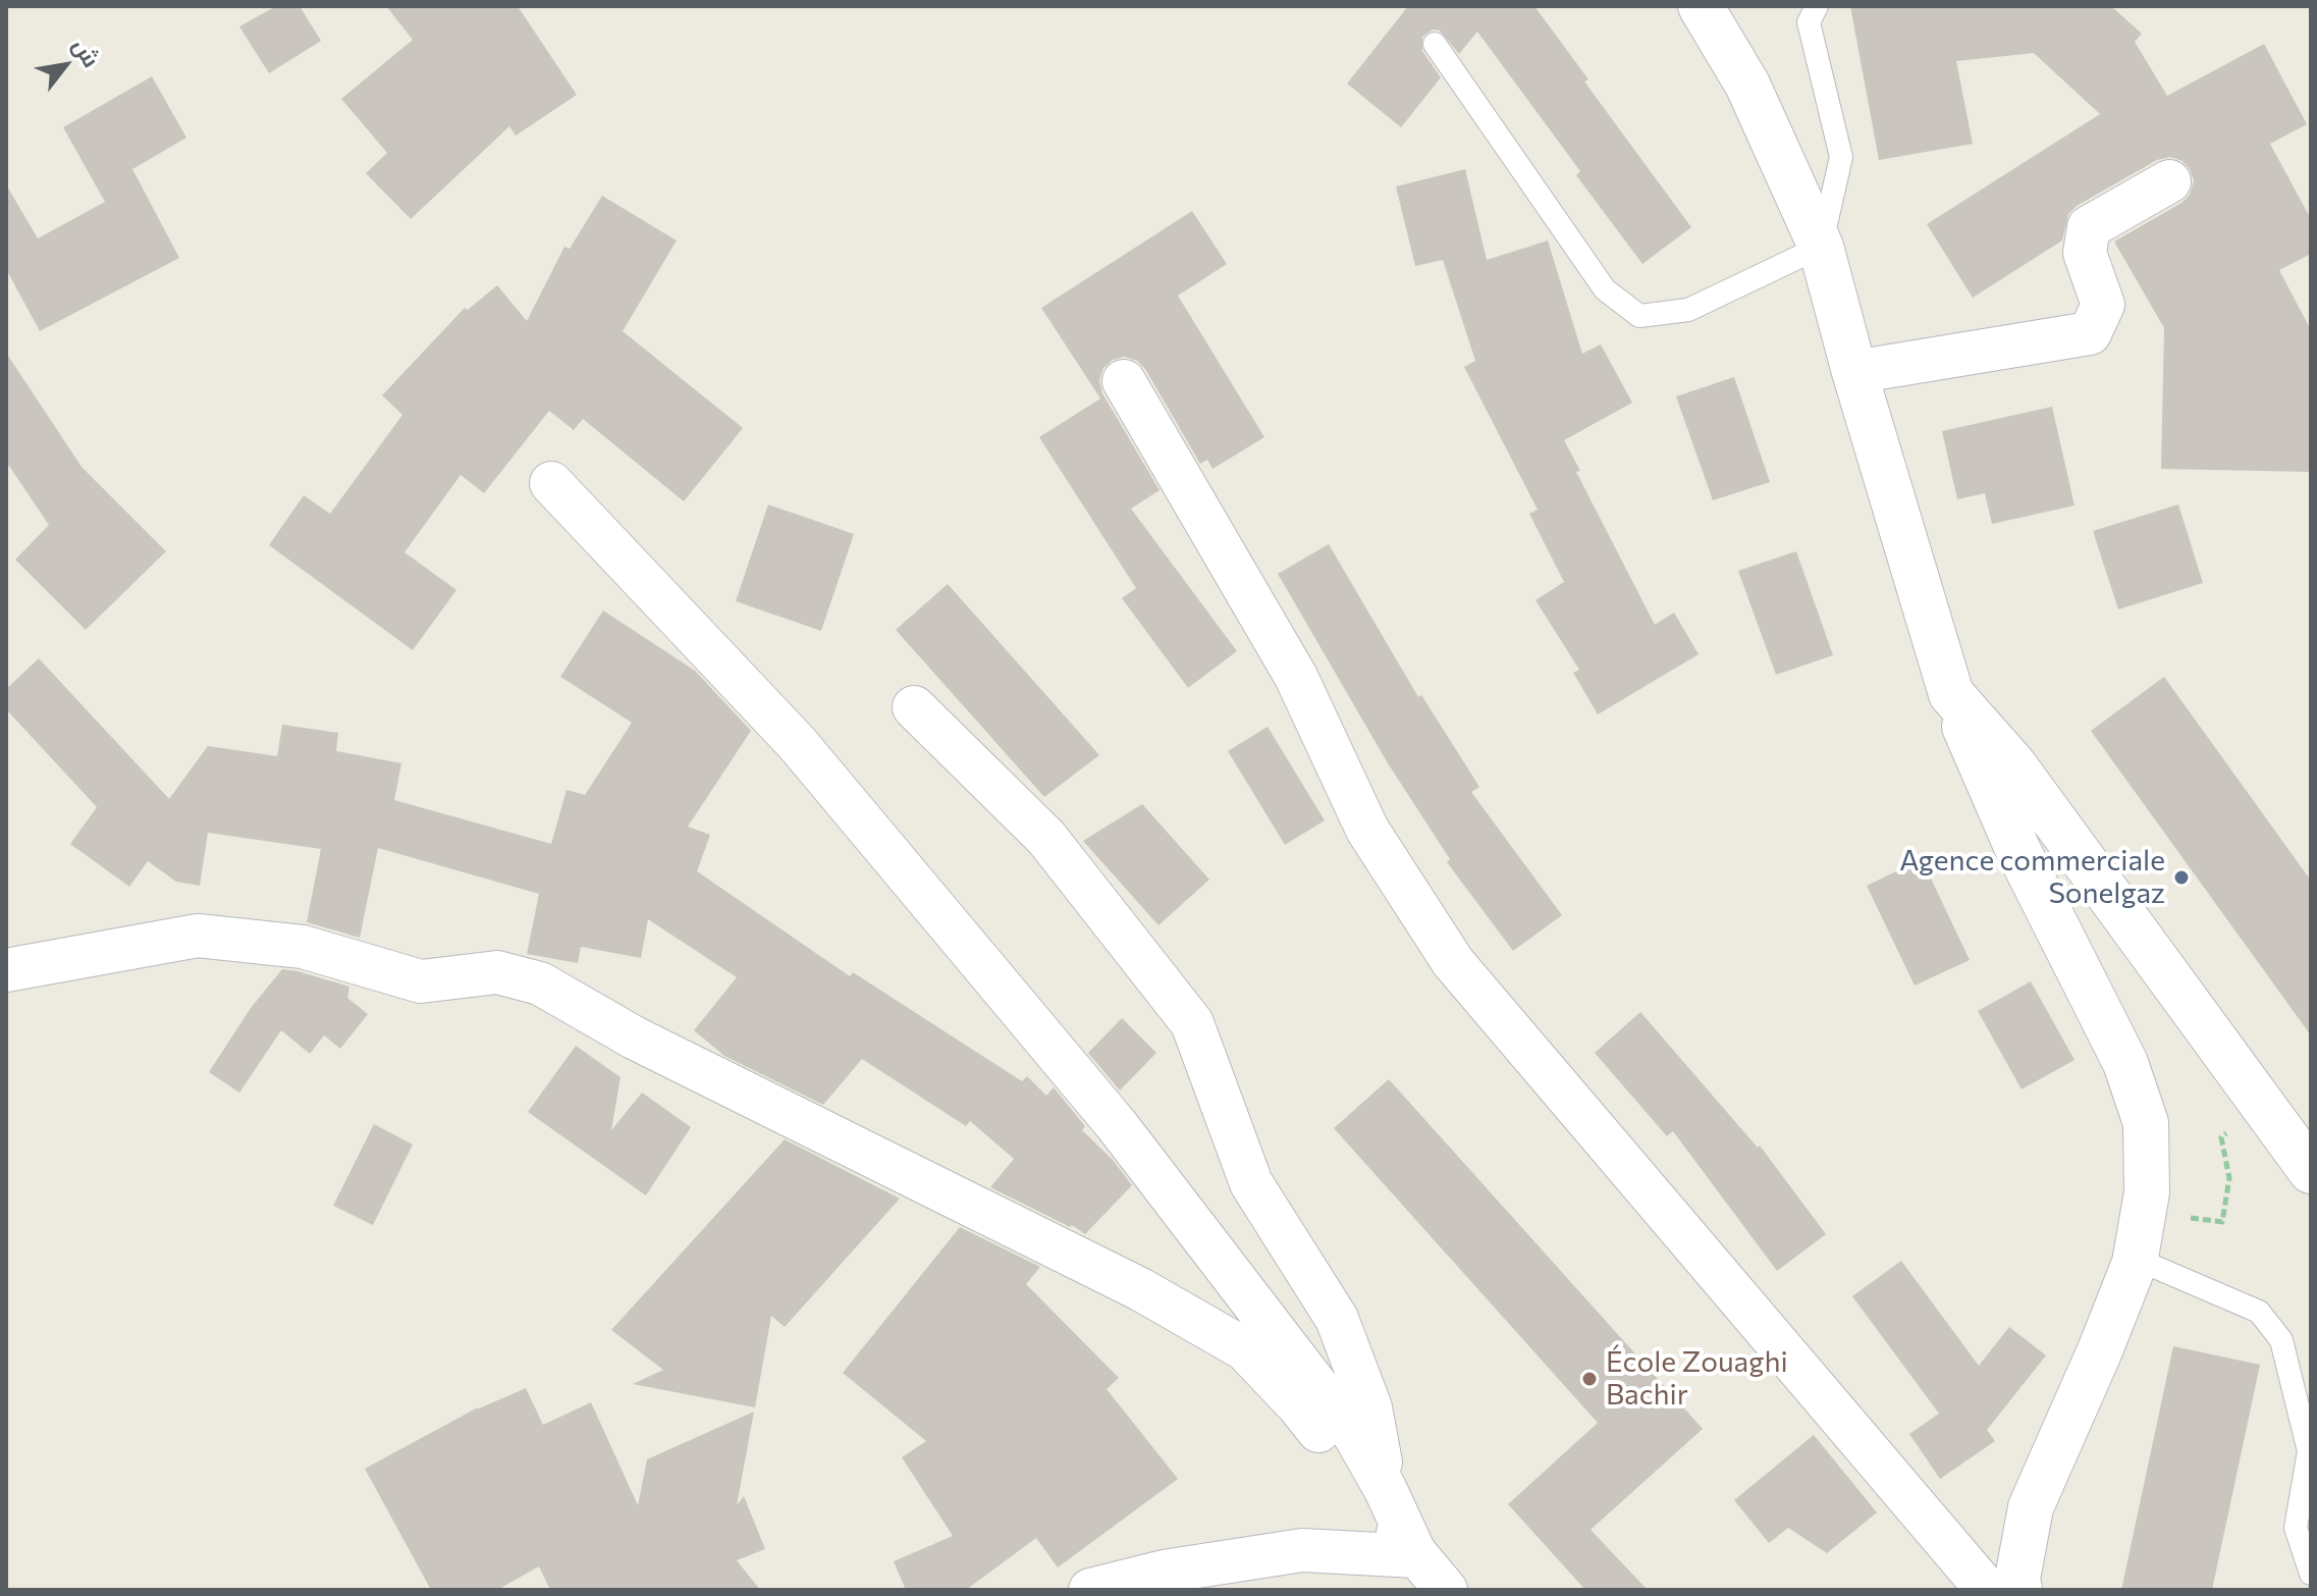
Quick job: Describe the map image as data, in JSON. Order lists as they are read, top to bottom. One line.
{"places":["Agence commerciale Sonelgaz","École Zouaghi Bachir"],"north":"top right"}
